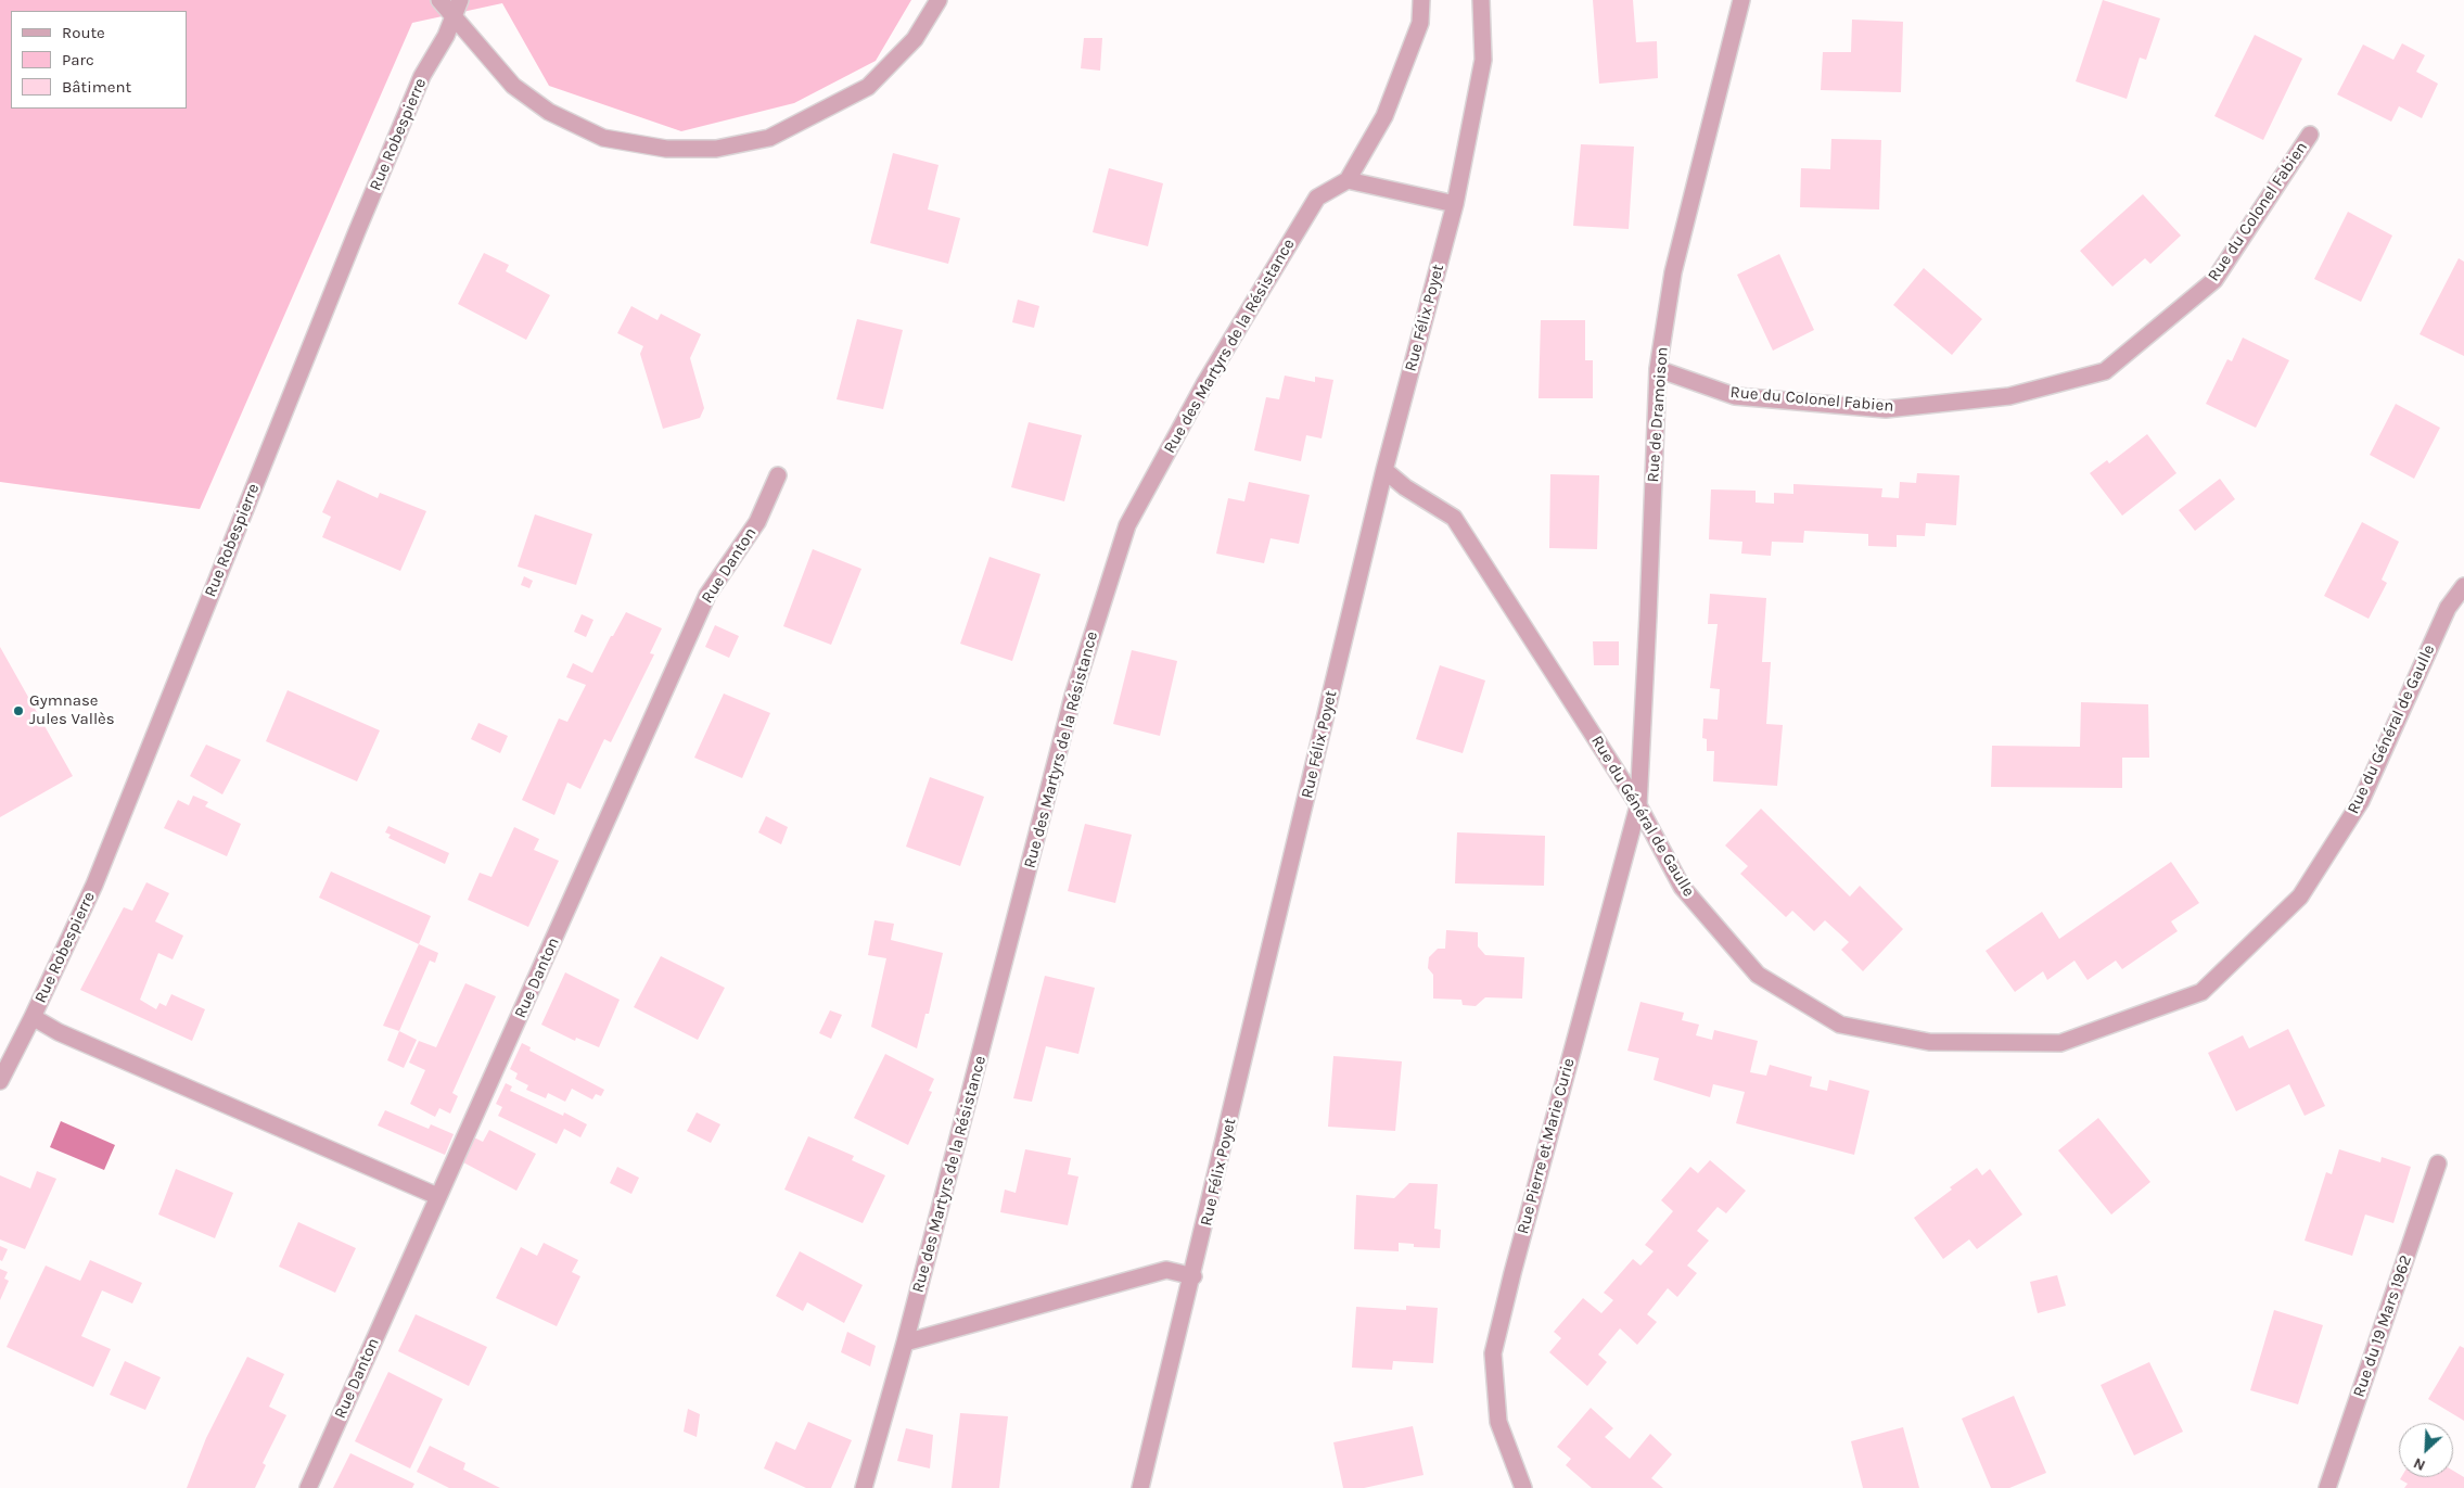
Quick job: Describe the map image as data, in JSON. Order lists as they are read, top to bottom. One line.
{"streets":{"street":["Rue Robespierre","Rue du Colonel Fabien","Rue Félix Poyet","Rue des Martyrs de la Résistance","Rue de Dramoison","Rue Danton","Rue du Général de Gaulle","Rue Pierre et Marie Curie","Rue du 19 Mars 1962"]},"crossings":[["Rue du Colonel Fabien","Rue de Dramoison"],["Rue Félix Poyet","Rue du Général de Gaulle"],["Rue de Dramoison","Rue du Général de Gaulle"],["Rue de Dramoison","Rue Pierre et Marie Curie"],["Rue du Général de Gaulle","Rue Pierre et Marie Curie"]],"places":["Gymnase Jules Vallès"],"legend":["Route","Parc","Bâtiment"],"north":"bottom left"}
